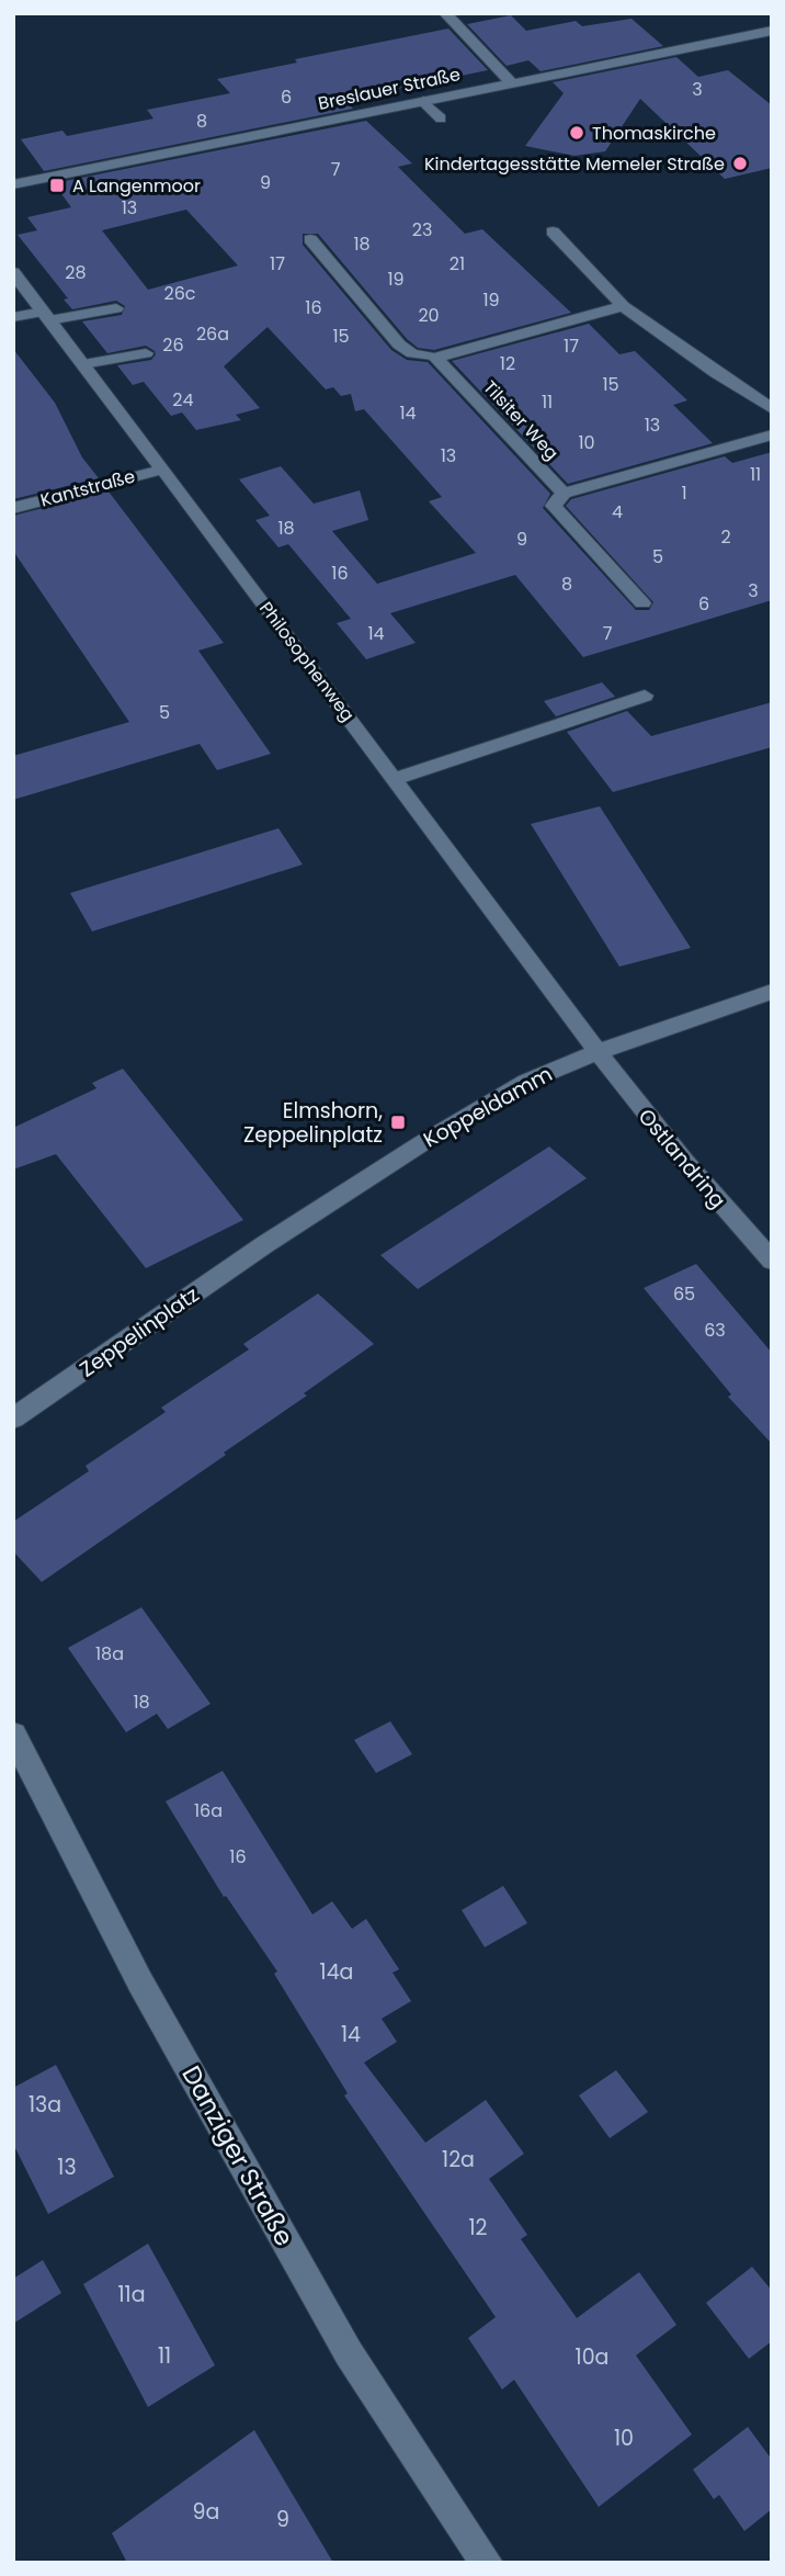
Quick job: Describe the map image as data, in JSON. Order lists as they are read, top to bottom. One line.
{"streets":{"street":["Breslauer Straße","Tilsiter Weg","Kantstraße","Philosophenweg","Koppeldamm","Ostlandring","Zeppelinplatz","Danziger Straße"]},"crossings":[["Kantstraße","Philosophenweg"],["Philosophenweg","Koppeldamm"],["Philosophenweg","Ostlandring"],["Koppeldamm","Ostlandring"],["Koppeldamm","Zeppelinplatz"]],"places":{"other":["Thomaskirche","Kindertagesstätte Memeler Straße"],"transit":["A Langenmoor","Elmshorn, Zeppelinplatz"]},"house_numbers":["3","6","8","7","9","13","23","18","17","21","28","19","26c","19","16","20","26a","15","26","17","12","15","24","11","14","13","10","13","11","1","4","18","2","9","5","16","8","3","6","14","7","5","65","63","18a","18","16a","16","14a","14","13a","12a","13","12","11a","11","10a","10","9a","9"]}
